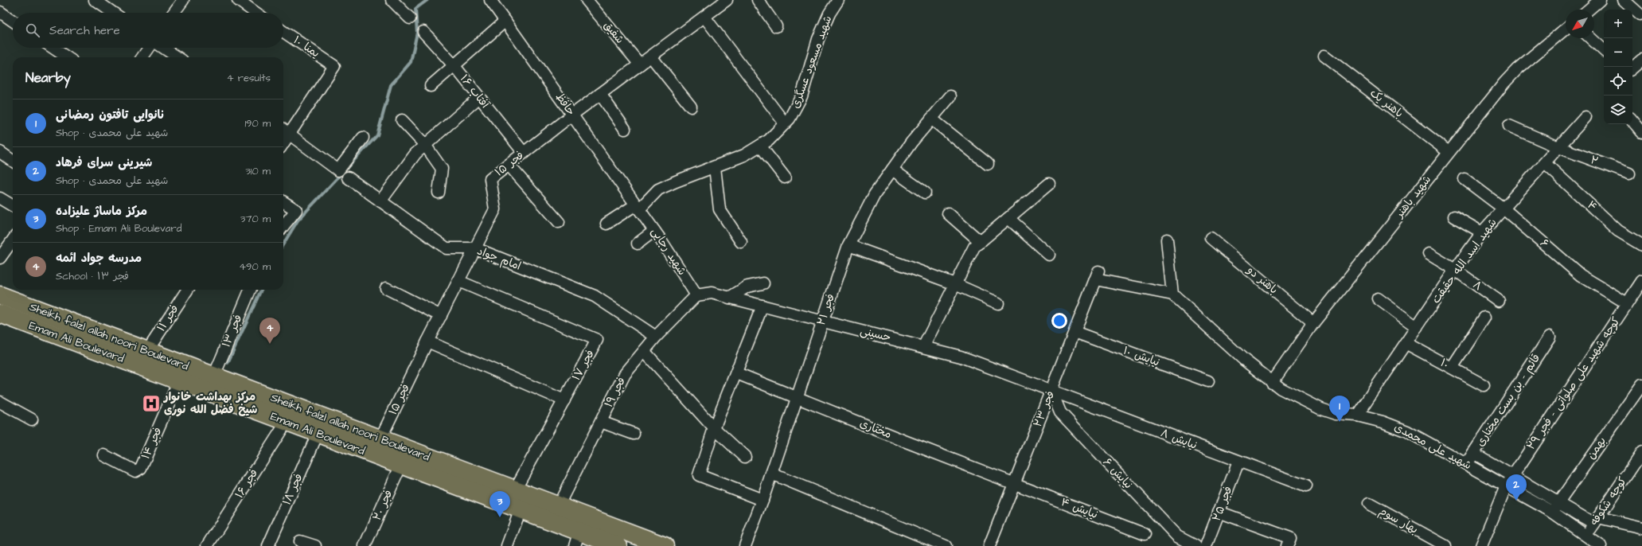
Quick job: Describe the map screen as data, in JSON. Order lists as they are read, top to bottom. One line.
{"streets":{"main road":["Sheikh falzl allah noori Boulevard","Emam Ali Boulevard"],"street":["شفیق","یمنا ۱۰","شهید مسعود عسگری","آفتاب ۱۶","باهنر یک","حافظ","۲","فجر ۱۵","شهید باهنر","۴","۶","شهید رجایی","امام جواد","شهید اسد الله حقیقت","باهنر دو","۸","فجر ۲۱","فجر ۱۱","فجر ۱۳","حسینی","نیایش ۱۰","۱۰","فجر ۱۷","کوچه شهید علی صلواتی - فجر ۲۹","فجر ۱۹","قائم - بن بست مختاری","فجر ۲۳","مختاری","نیایش ۸","فجر ۱۴","شهید علی محمدی","بهمن","نیایش ۶","فجر ۱۶","فجر ۱۸","کوچه شکوفه","فجر ۲۵","فجر ۲۰","نیایش ۴","بهار سوم"]},"crossings":[["شفیق","فجر ۱۵"],["شهید مسعود عسگری","حافظ"],["شهید مسعود عسگری","شهید رجایی"],["آفتاب ۱۶","فجر ۱۵"],["باهنر یک","شهید باهنر"],["حافظ","فجر ۱۵"],["حافظ","شهید رجایی"],["۲","شهید اسد الله حقیقت"],["فجر ۱۵","امام جواد"],["فجر ۱۵","Sheikh falzl allah noori Boulevard"],["فجر ۱۵","فجر ۱۷"],["شهید باهنر","باهنر دو"],["شهید باهنر","شهید علی محمدی"],["۴","شهید اسد الله حقیقت"],["۶","شهید اسد الله حقیقت"],["۶","کوچه شهید علی صلواتی - فجر ۲۹"],["شهید رجایی","حسینی"],["شهید رجایی","فجر ۱۹"],["امام جواد","فجر ۱۹"],["شهید اسد الله حقیقت","۸"],["شهید اسد الله حقیقت","۱۰"],["شهید اسد الله حقیقت","شهید علی محمدی"],["فجر ۲۱","حسینی"],["فجر ۲۱","مختاری"],["فجر ۱۱","Sheikh falzl allah noori Boulevard"],["فجر ۱۳","Sheikh falzl allah noori Boulevard"],["حسینی","فجر ۱۹"],["حسینی","فجر ۲۳"],["حسینی","نیایش ۸"],["حسینی","نیایش ۶"],["Sheikh falzl allah noori Boulevard","Emam Ali Boulevard"],["Sheikh falzl allah noori Boulevard","فجر ۱۷"],["Sheikh falzl allah noori Boulevard","فجر ۱۹"],["Emam Ali Boulevard","فجر ۱۴"],["Emam Ali Boulevard","فجر ۱۶"],["Emam Ali Boulevard","فجر ۱۸"],["Emam Ali Boulevard","فجر ۲۰"],["نیایش ۱۰","فجر ۲۳"],["کوچه شهید علی صلواتی - فجر ۲۹","شهید علی محمدی"],["قائم - بن بست مختاری","شهید علی محمدی"],["فجر ۲۳","مختاری"],["فجر ۲۳","نیایش ۸"],["فجر ۲۳","شهید علی محمدی"],["فجر ۲۳","نیایش ۶"],["فجر ۲۳","نیایش ۴"],["مختاری","نیایش ۴"],["نیایش ۸","نیایش ۶"],["نیایش ۸","فجر ۲۵"],["شهید علی محمدی","بهمن"],["شهید علی محمدی","کوچه شکوفه"]],"places":{"hospital":["مرکز بهداشت خانوار شیخ فضل الله نوری"]},"north":"bottom left","page":{"map_buttons":["+","−"],"search":"Search here","heading":["Nearby","4 results"],"list":[{"mark":"1","name":"نانوایی تافتون رمضانی","note":"Shop · شهید علی محمدی","value":"190 m"},{"mark":"2","name":"شیرینی سرای فرهاد","note":"Shop · شهید علی محمدی","value":"310 m"},{"mark":"3","name":"مرکز ماساژ علیزاده","note":"Shop · Emam Ali Boulevard","value":"370 m"},{"mark":"4","name":"مدرسه جواد ائمه","note":"School · فجر ۱۳","value":"490 m"}],"pins":["4","1","2","3"]}}
